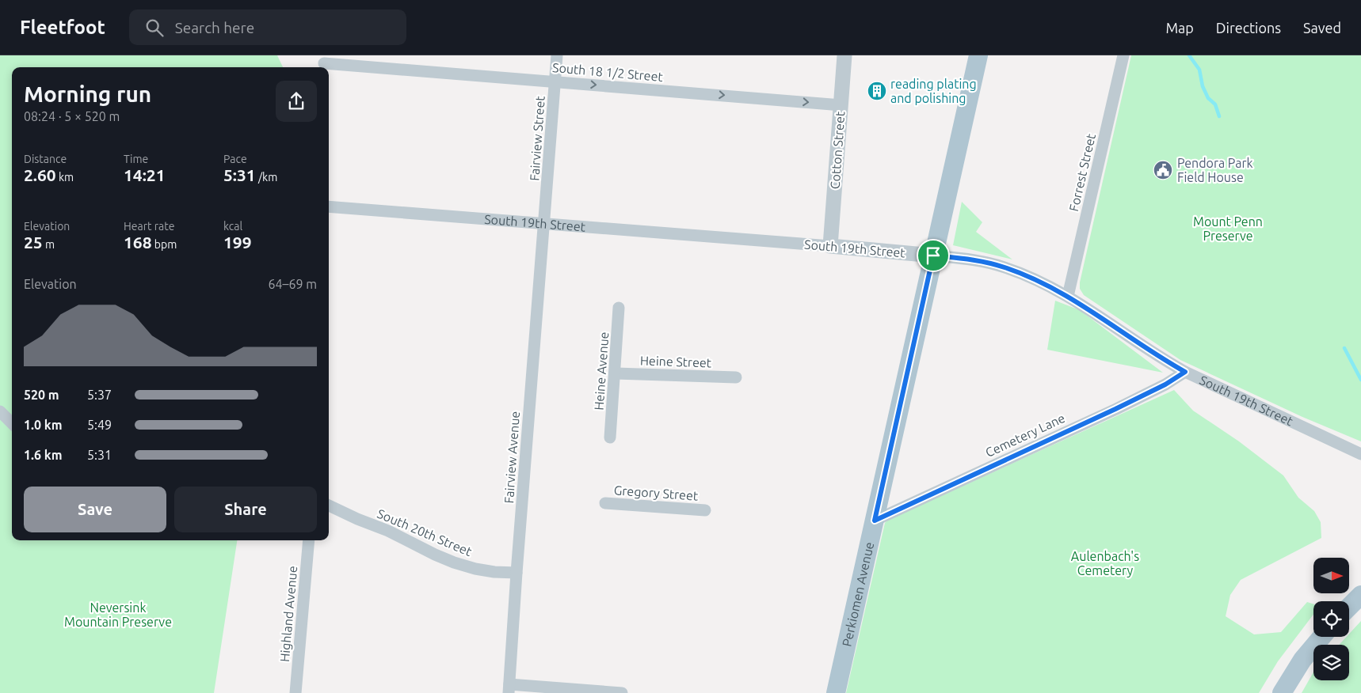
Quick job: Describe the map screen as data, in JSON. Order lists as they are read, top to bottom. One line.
{"streets":{"main road":["Perkiomen Avenue"],"street":["South 18 1/2 Street","Fairview Street","Cotton Street","Forrest Street","South 19th Street","Heine Street","Heine Avenue","Cemetery Lane","Fairview Avenue","Gregory Street","South 20th Street","Highland Avenue"]},"crossings":[["South 18 1/2 Street","Fairview Street"],["South 18 1/2 Street","Cotton Street"],["Fairview Street","South 19th Street"],["Fairview Street","Fairview Avenue"],["Cotton Street","South 19th Street"],["Forrest Street","South 19th Street"],["South 19th Street","Cemetery Lane"],["South 19th Street","Fairview Avenue"],["South 19th Street","Perkiomen Avenue"],["Heine Street","Heine Avenue"],["Cemetery Lane","Perkiomen Avenue"],["Fairview Avenue","South 20th Street"]],"one_way":["South 18 1/2 Street"],"parks":["Mount Penn Preserve","Aulenbach's Cemetery","Neversink Mountain Preserve"],"places":{"building":["reading plating and polishing"],"public building":["Pendora Park Field House"]},"north":"right","page":{"header":"Fleetfoot","search":"Search here","nav":["Map","Directions","Saved"],"heading":["Morning run","08:24 · 5 × 520 m"],"stats":[["Distance","2.60 km"],["Time","14:21"],["Pace","5:31 /km"],["Elevation","25 m"],["Heart rate","168 bpm"],["kcal","199"]],"chart":["Elevation","64–69 m"],"list":[{"name":"520 m","note":"5:37"},{"name":"1.0 km","note":"5:49"},{"name":"1.6 km","note":"5:31"}],"buttons":["Save","Share"]}}
